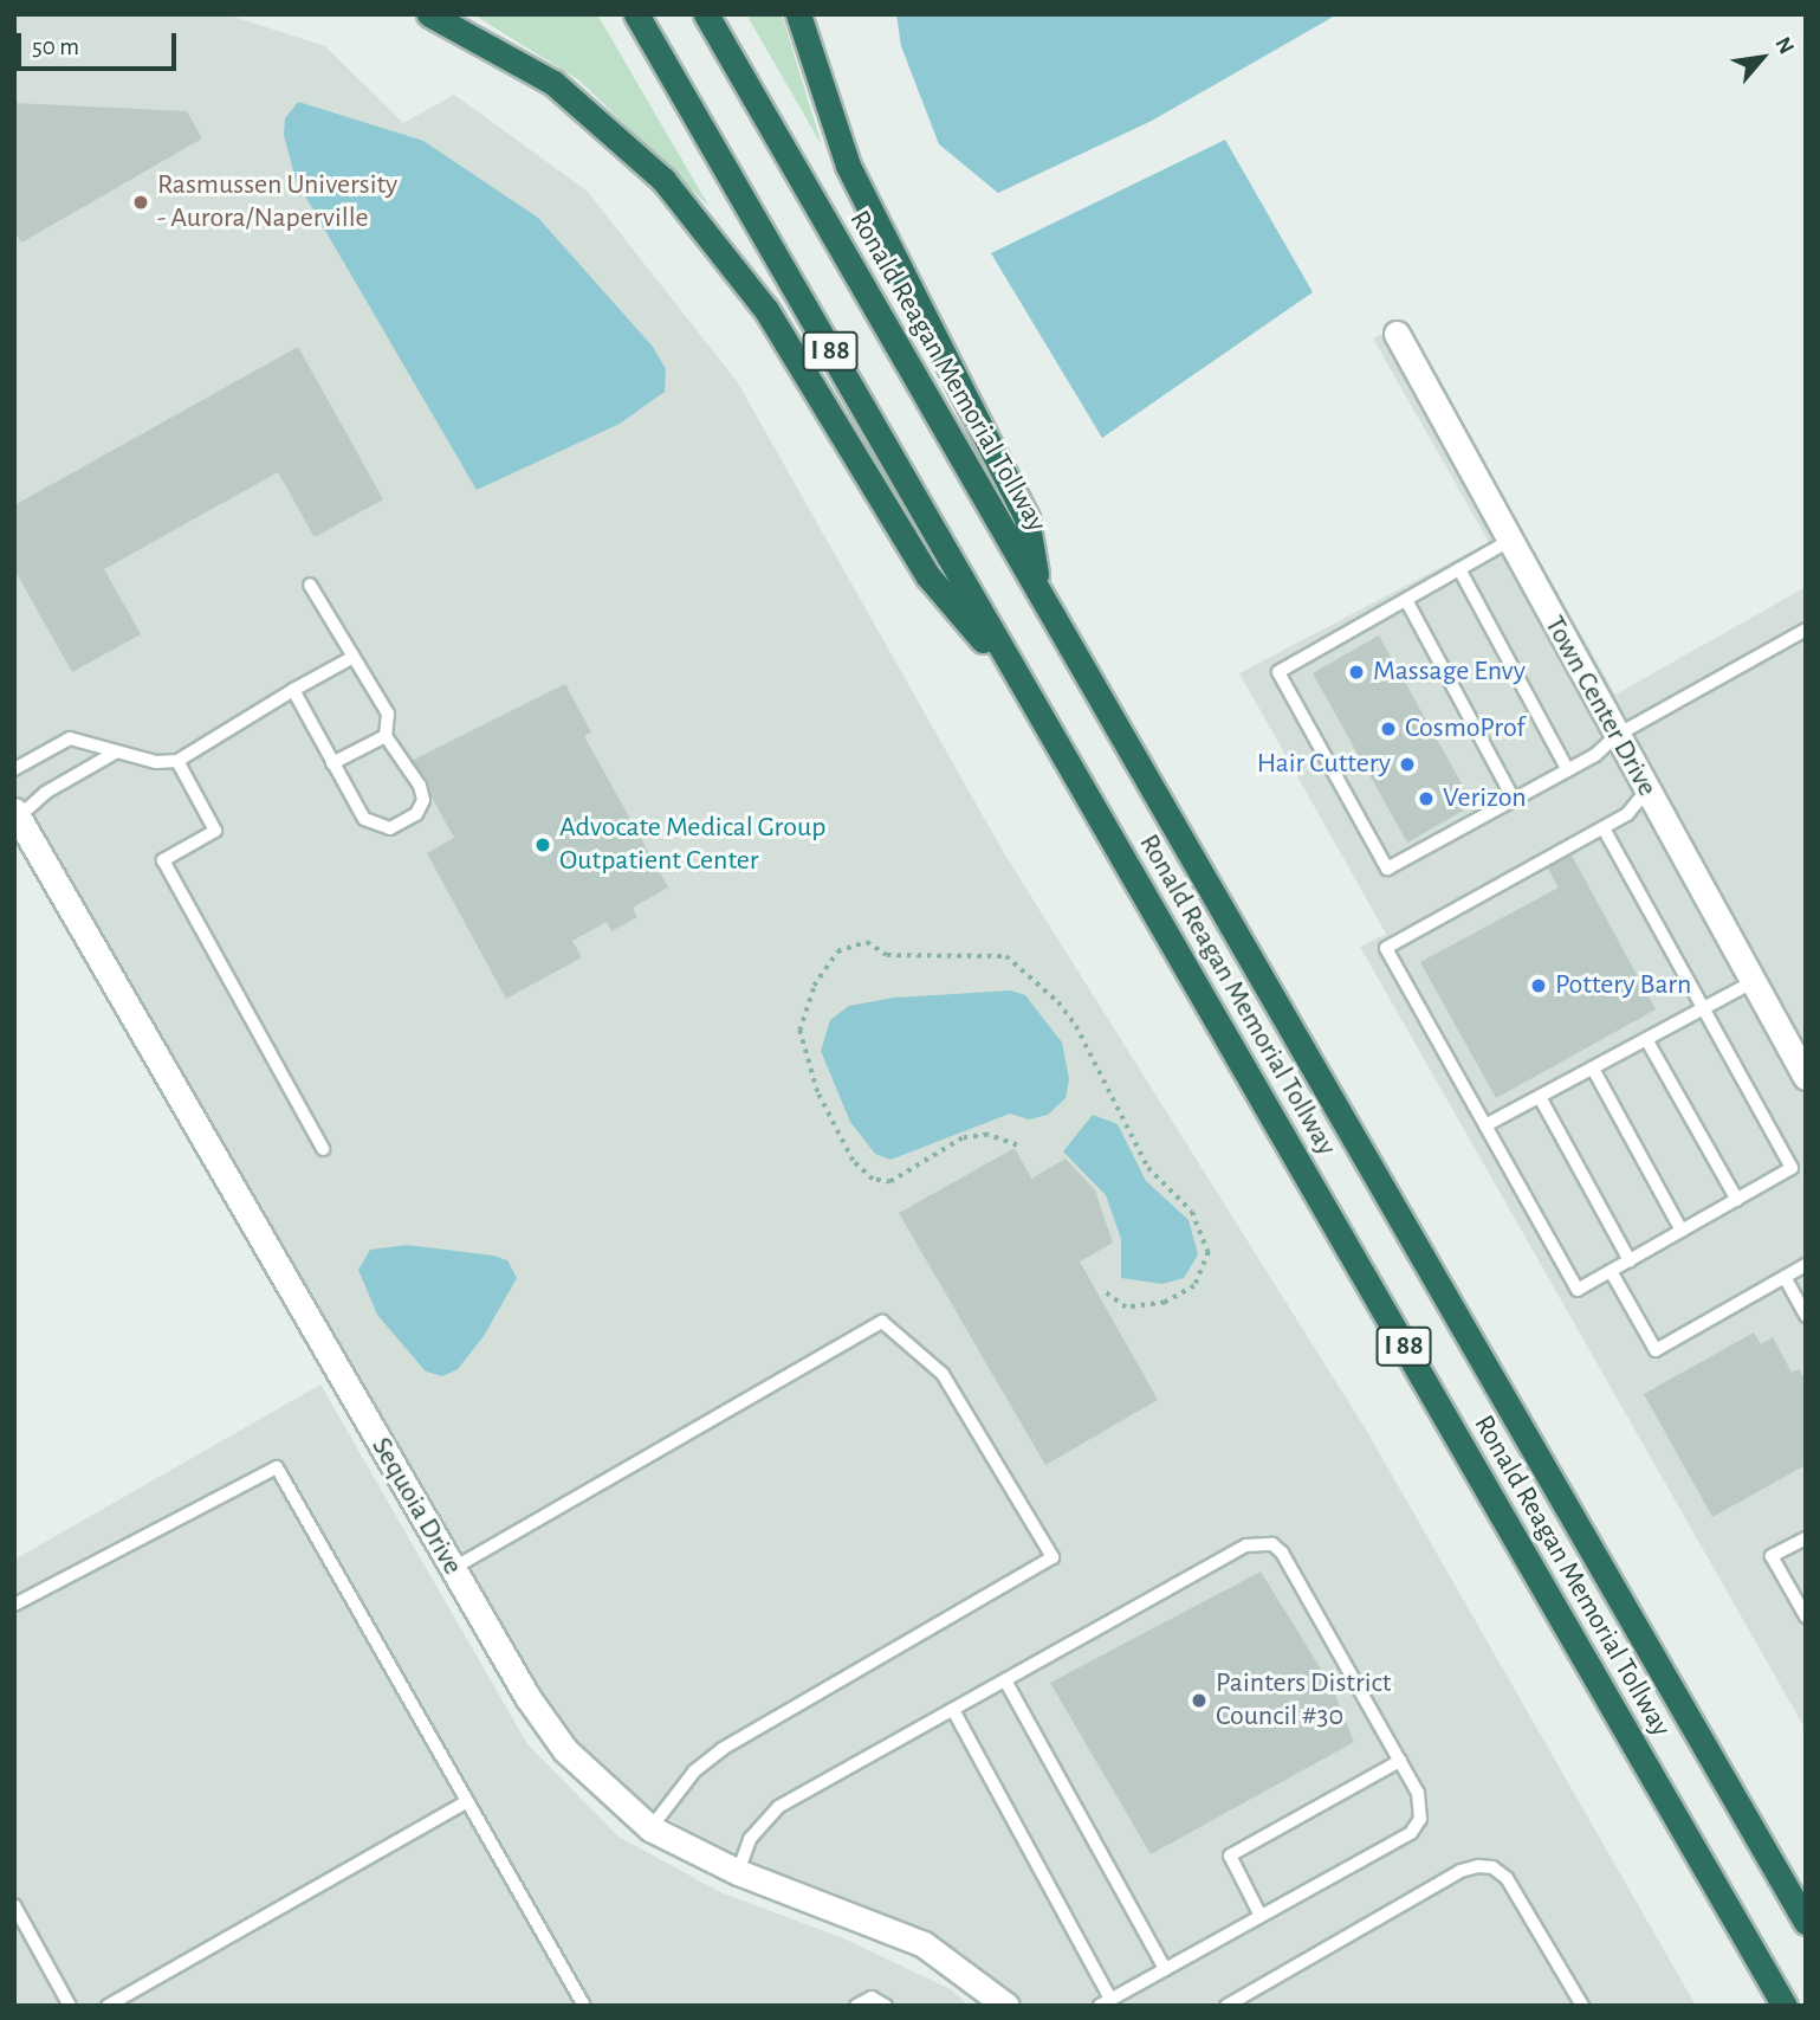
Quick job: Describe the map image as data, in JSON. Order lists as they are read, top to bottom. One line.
{"streets":{"highway":["I 88","Ronald Reagan Memorial Tollway"],"street":["Town Center Drive","Sequoia Drive"]},"places":["Rasmussen University - Aurora/Naperville","Massage Envy","CosmoProf","Hair Cuttery","Verizon","Advocate Medical Group Outpatient Center","Pottery Barn","Painters District Council #30"],"scale_bar":"50 m","north":"top right"}
